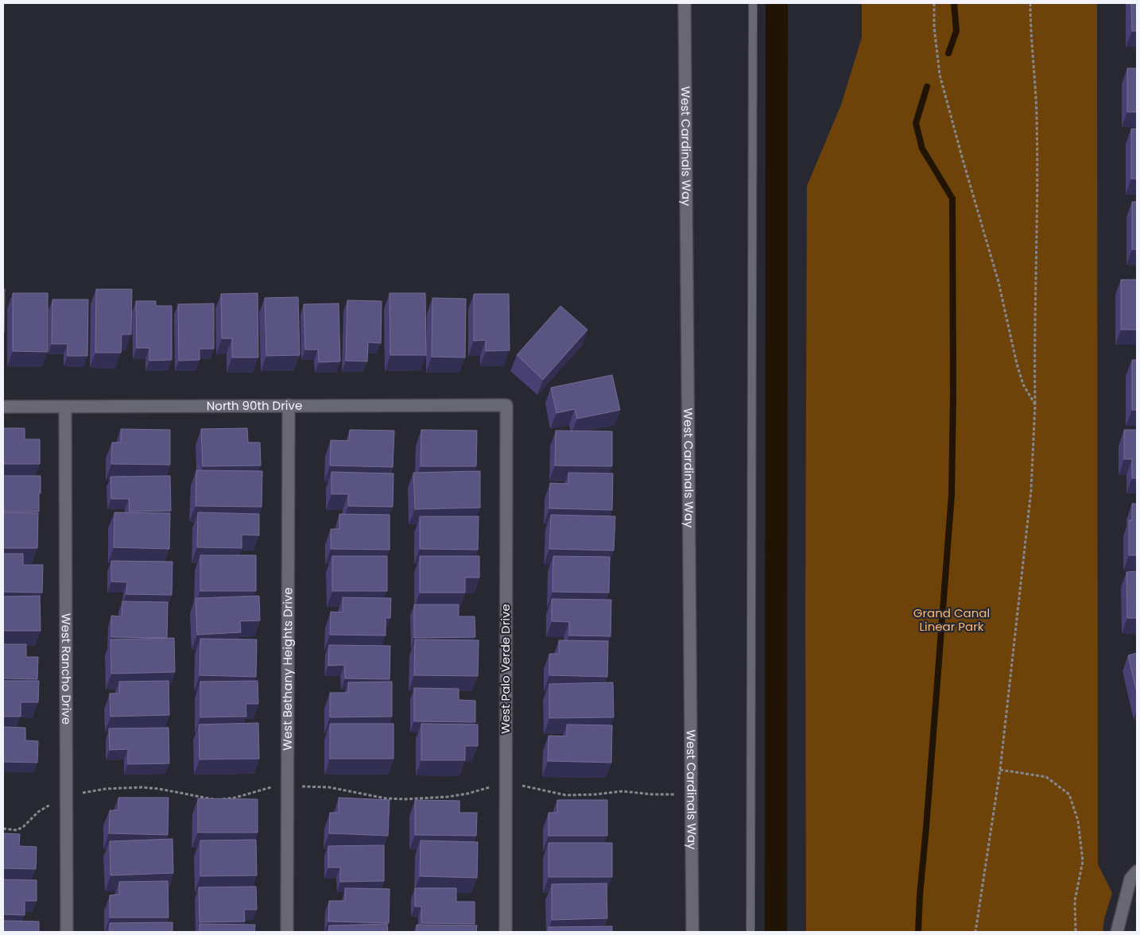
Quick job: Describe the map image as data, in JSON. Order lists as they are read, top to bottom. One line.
{"streets":{"street":["West Cardinals Way","North 90th Drive","West Rancho Drive","West Bethany Heights Drive","West Palo Verde Drive"]},"crossings":[["North 90th Drive","West Rancho Drive"],["North 90th Drive","West Bethany Heights Drive"],["North 90th Drive","West Palo Verde Drive"]],"parks":["Grand Canal Linear Park"]}
